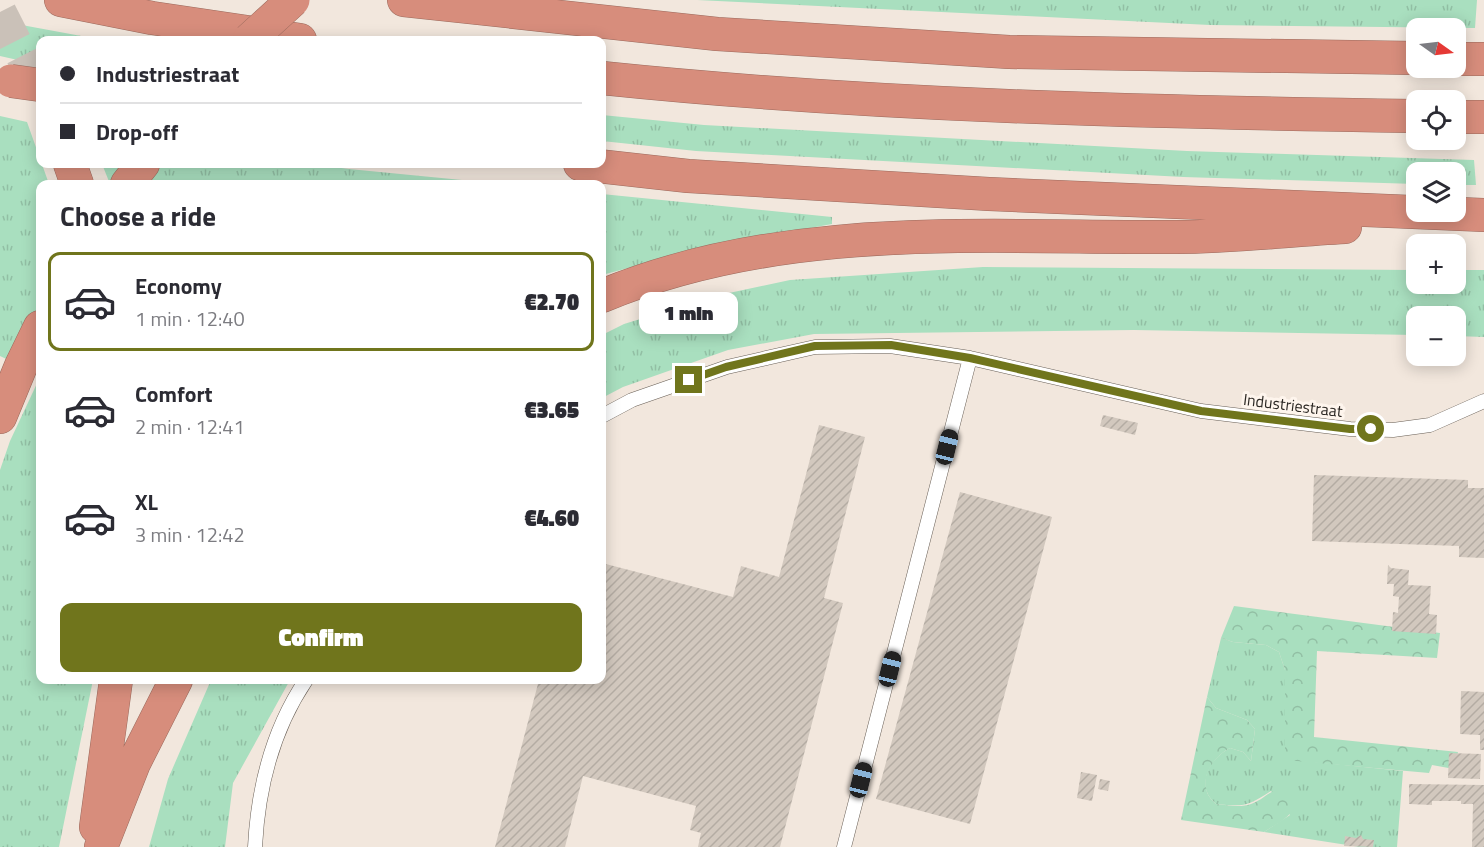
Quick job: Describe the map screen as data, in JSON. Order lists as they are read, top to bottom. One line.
{"streets":{"lane":["Industriestraat"]},"north":"right","page":{"map_buttons":["+","−"],"banner":["Industriestraat","Drop-off"],"heading":"Choose a ride","list":[{"name":"Economy","note":"1 min · 12:40","value":"€2.70"},{"name":"Comfort","note":"2 min · 12:41","value":"€3.65"},{"name":"XL","note":"3 min · 12:42","value":"€4.60"}],"bubble":"1 min","buttons":"Confirm"}}
